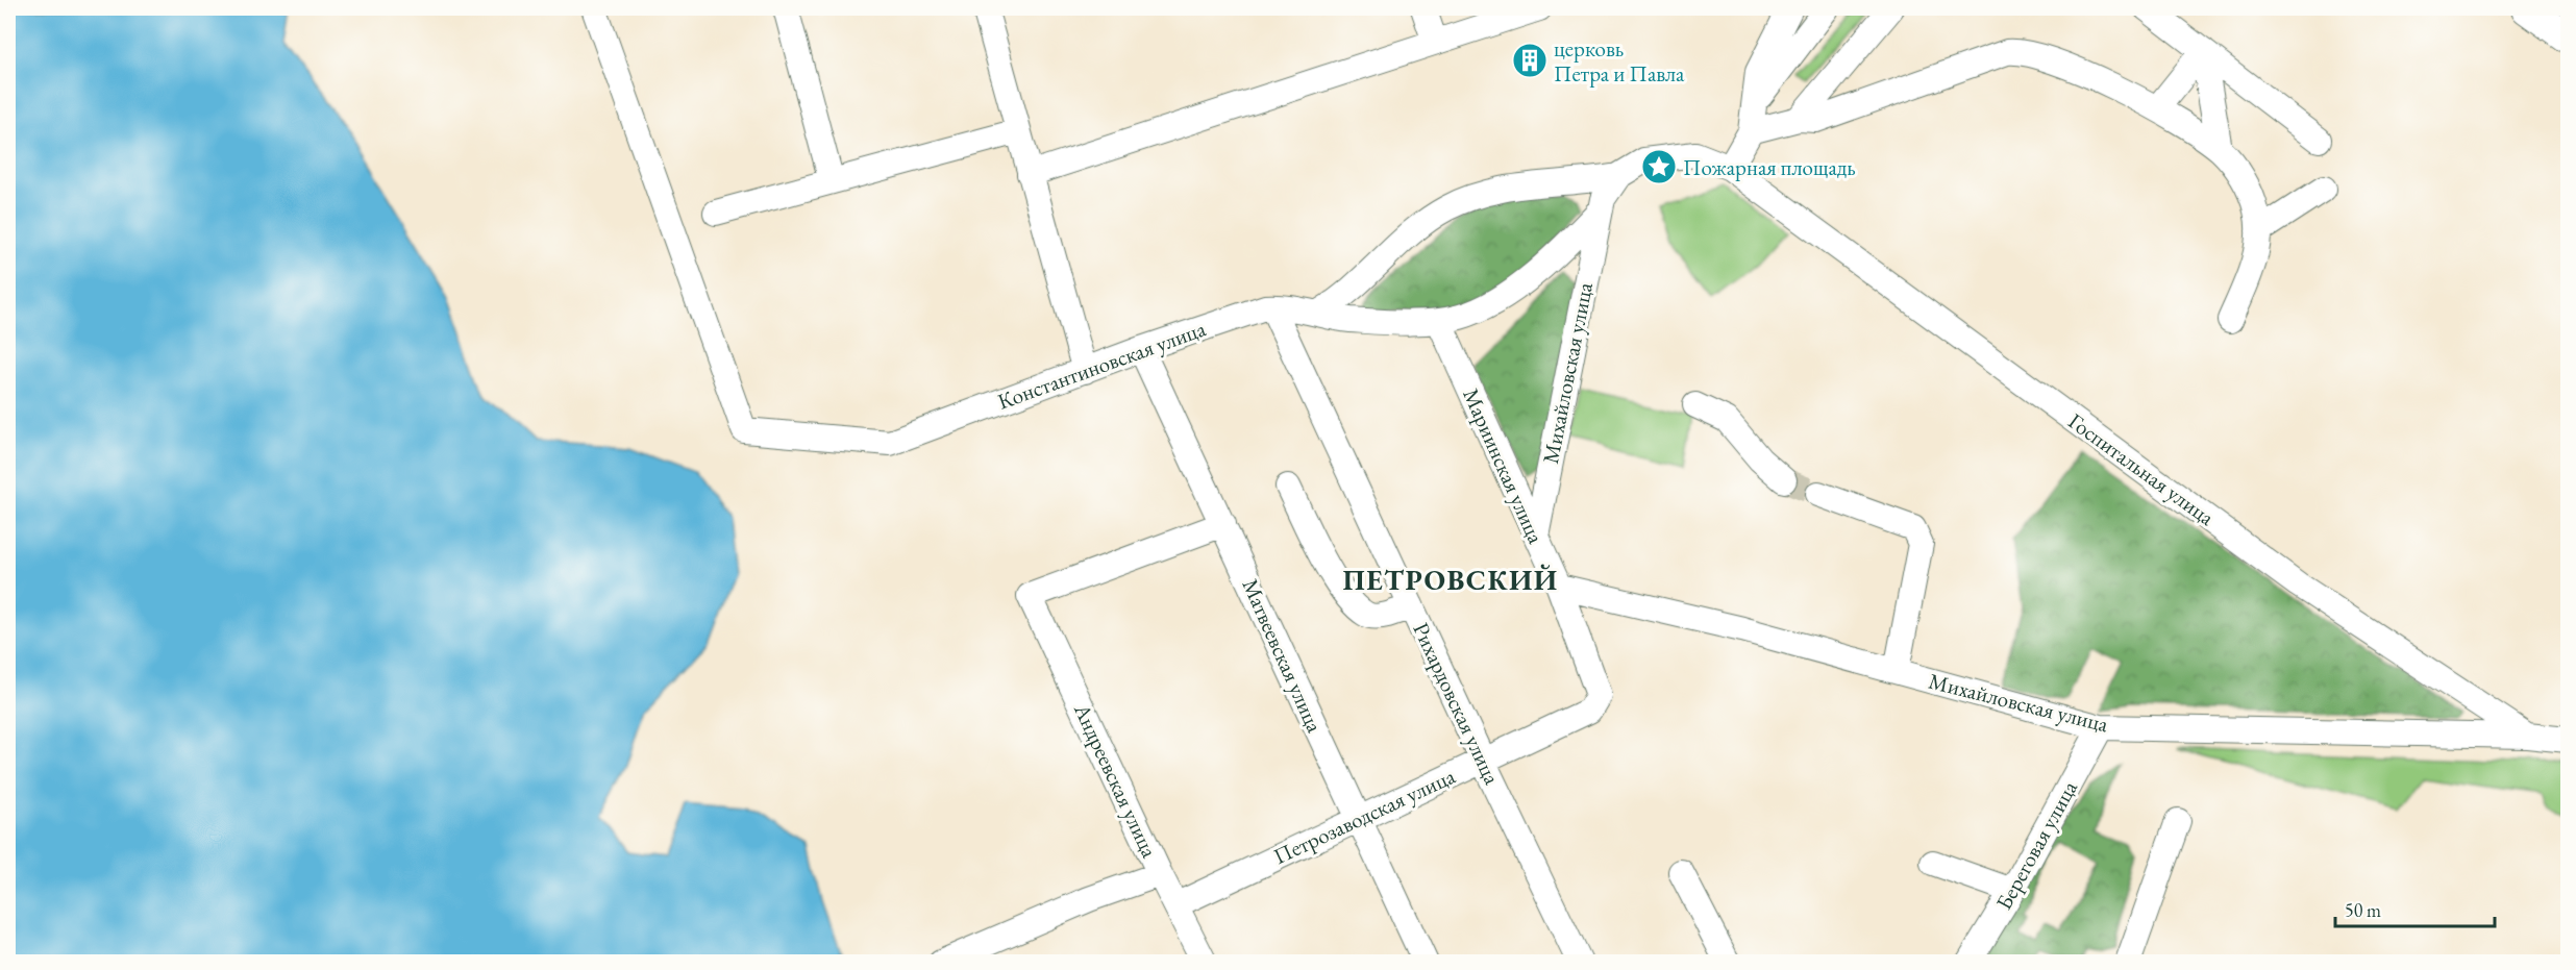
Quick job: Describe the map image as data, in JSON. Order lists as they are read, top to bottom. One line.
{"streets":{"street":["Константиновская улица","Михайловская улица","Мариинская улица","Госпитальная улица","Матвеевская улица","Рихардовская улица","Андреевская улица","Петрозаводская улица","Береговая улица"]},"crossings":[["Константиновская улица","Михайловская улица"],["Константиновская улица","Мариинская улица"],["Константиновская улица","Матвеевская улица"],["Константиновская улица","Рихардовская улица"],["Михайловская улица","Мариинская улица"],["Михайловская улица","Госпитальная улица"],["Михайловская улица","Береговая улица"],["Мариинская улица","Петрозаводская улица"],["Матвеевская улица","Андреевская улица"],["Матвеевская улица","Петрозаводская улица"],["Рихардовская улица","Петрозаводская улица"],["Андреевская улица","Петрозаводская улица"]],"districts":["ПЕТРОВСКИЙ"],"places":{"building":["церковь Петра и Павла"],"place":["Пожарная площадь"]},"scale_bar":"50 m"}
